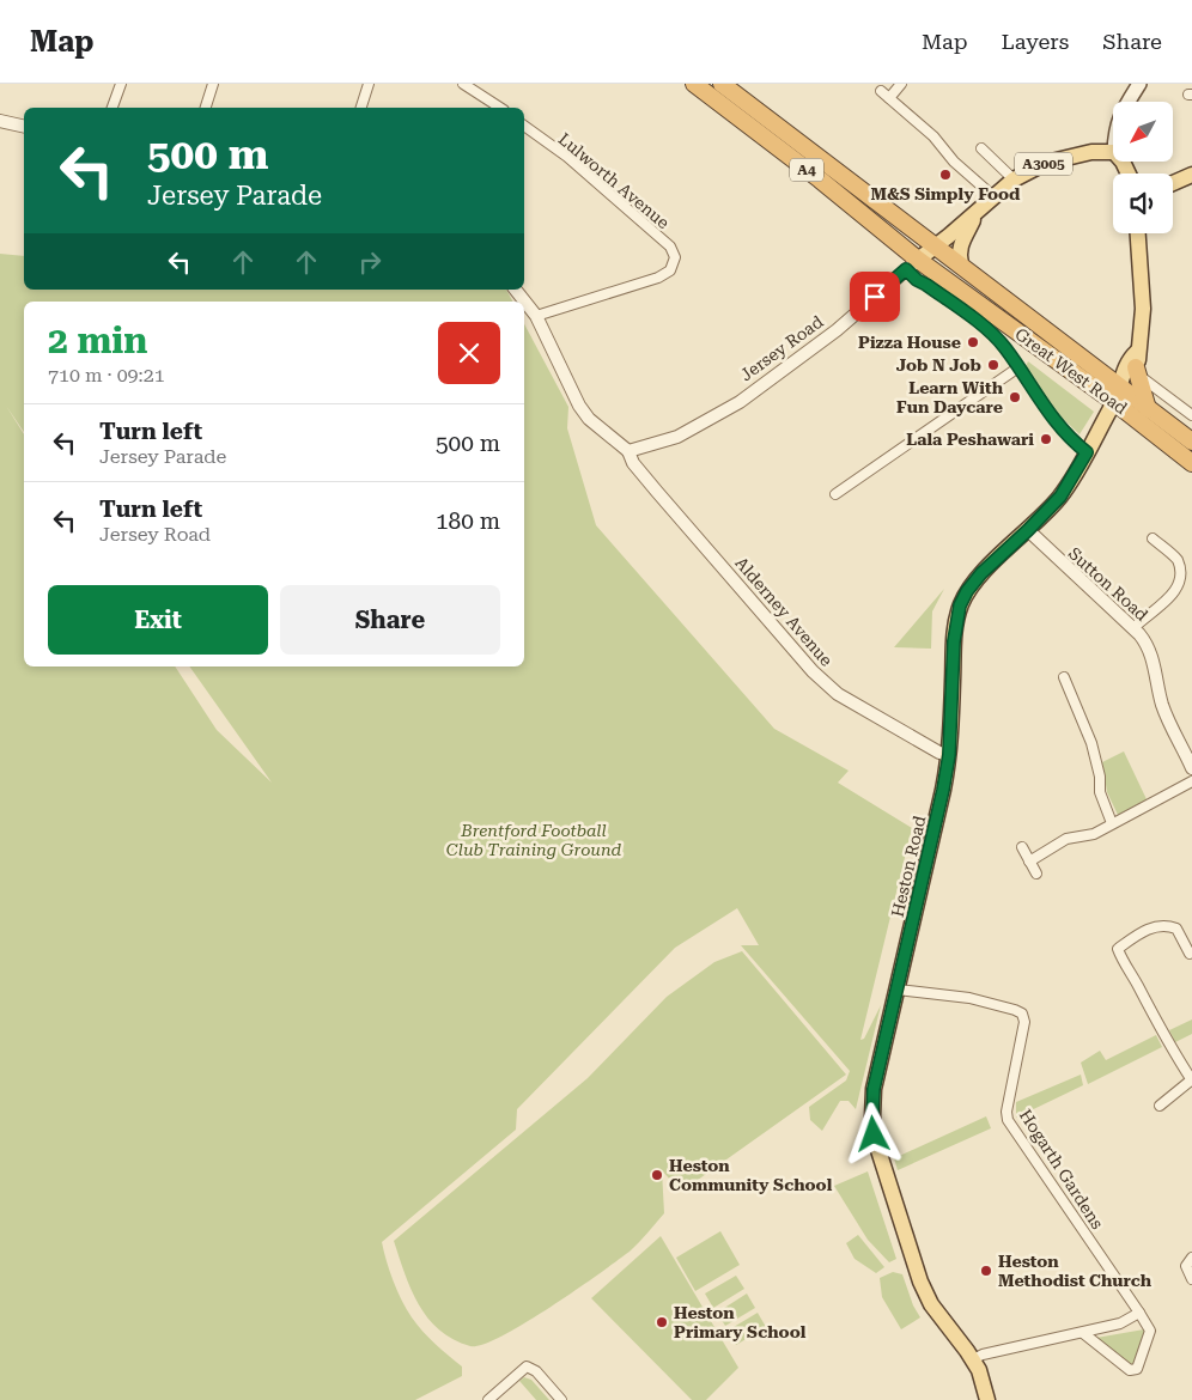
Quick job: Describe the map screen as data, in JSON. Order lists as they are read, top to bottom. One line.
{"streets":{"highway":["A4","Great West Road"],"main road":["A3005","Jersey Road","Heston Road"],"street":["Lulworth Avenue","Sutton Road","Alderney Avenue","Hogarth Gardens"]},"crossings":[["A3005","Jersey Road"],["A3005","Great West Road"],["Jersey Road","Great West Road"],["Jersey Road","Alderney Avenue"],["Great West Road","Heston Road"],["Sutton Road","Heston Road"],["Alderney Avenue","Heston Road"],["Heston Road","Hogarth Gardens"]],"parks":["Brentford Football Club Training Ground"],"places":["M&S Simply Food","Pizza House","Job N Job","Learn With Fun Daycare","Lala Peshawari","Heston Community School","Heston Methodist Church","Heston Primary School"],"north":"bottom left","page":{"header":"Map","nav":["Map","Layers","Share"],"turn":["500 m","Jersey Parade"],"heading":["2 min","710 m · 09:21"],"list":[{"name":"Turn left","note":"Jersey Parade","value":"500 m"},{"name":"Turn left","note":"Jersey Road","value":"180 m"}],"buttons":["Exit","Share"]}}
